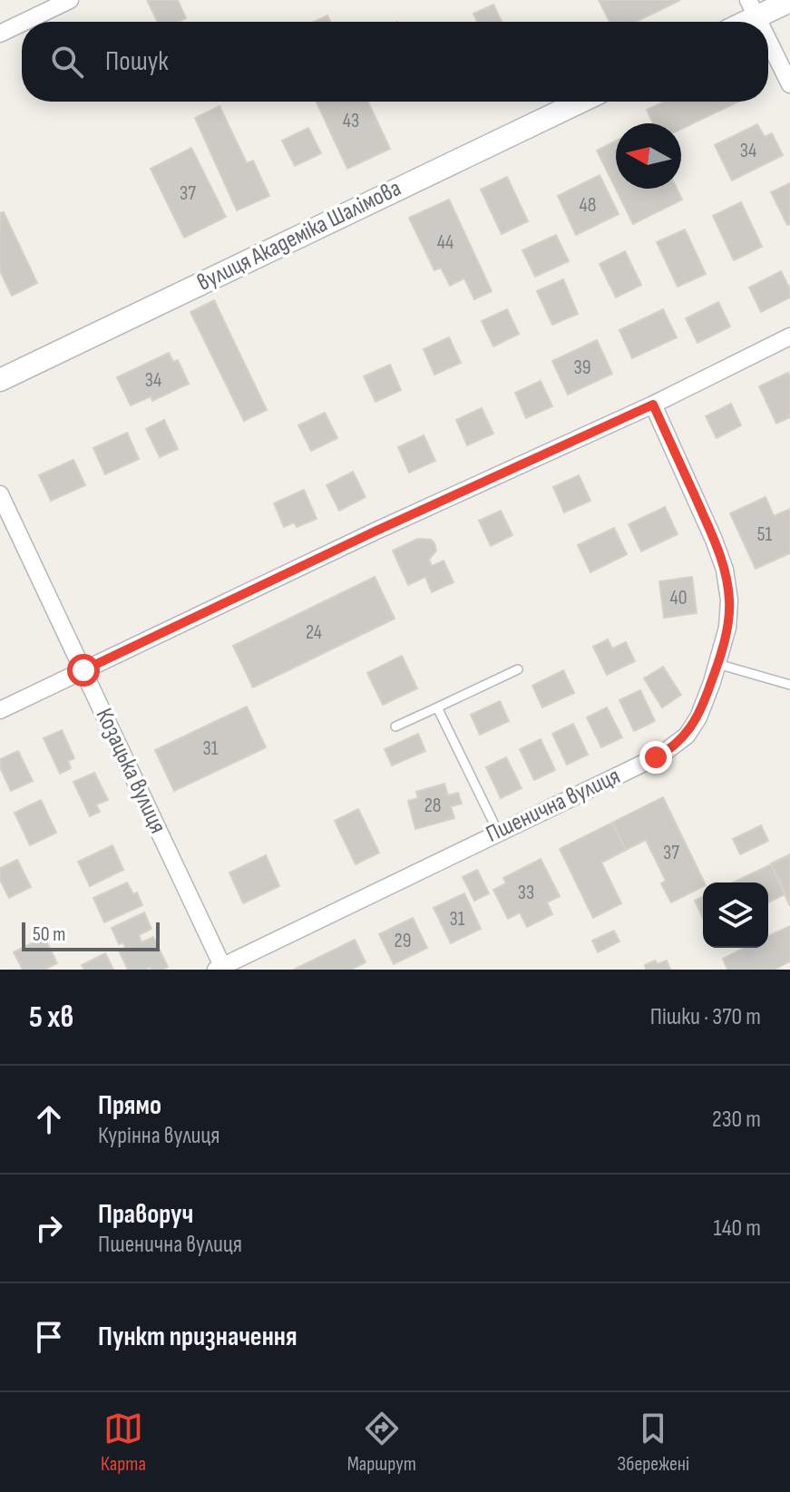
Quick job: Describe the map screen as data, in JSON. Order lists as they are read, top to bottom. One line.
{"streets":{"main road":["вулиця Академіка Шалімова"],"street":["Козацька вулиця","Пшенична вулиця"]},"crossings":[["Козацька вулиця","Пшенична вулиця"]],"house_numbers":["43","34","37","48","44","39","34","51","40","24","31","28","37","33","31","29"],"scale_bar":"50 m","north":"left","page":{"search":"Пошук","scale":"50 m","heading":["5 хв","Пішки · 370 m"],"list":[["Прямо","Курінна вулиця","230 m"],["Праворуч","Пшенична вулиця","140 m"],"Пункт призначення"],"nav":["Карта","Маршрут","Збережені"]}}
